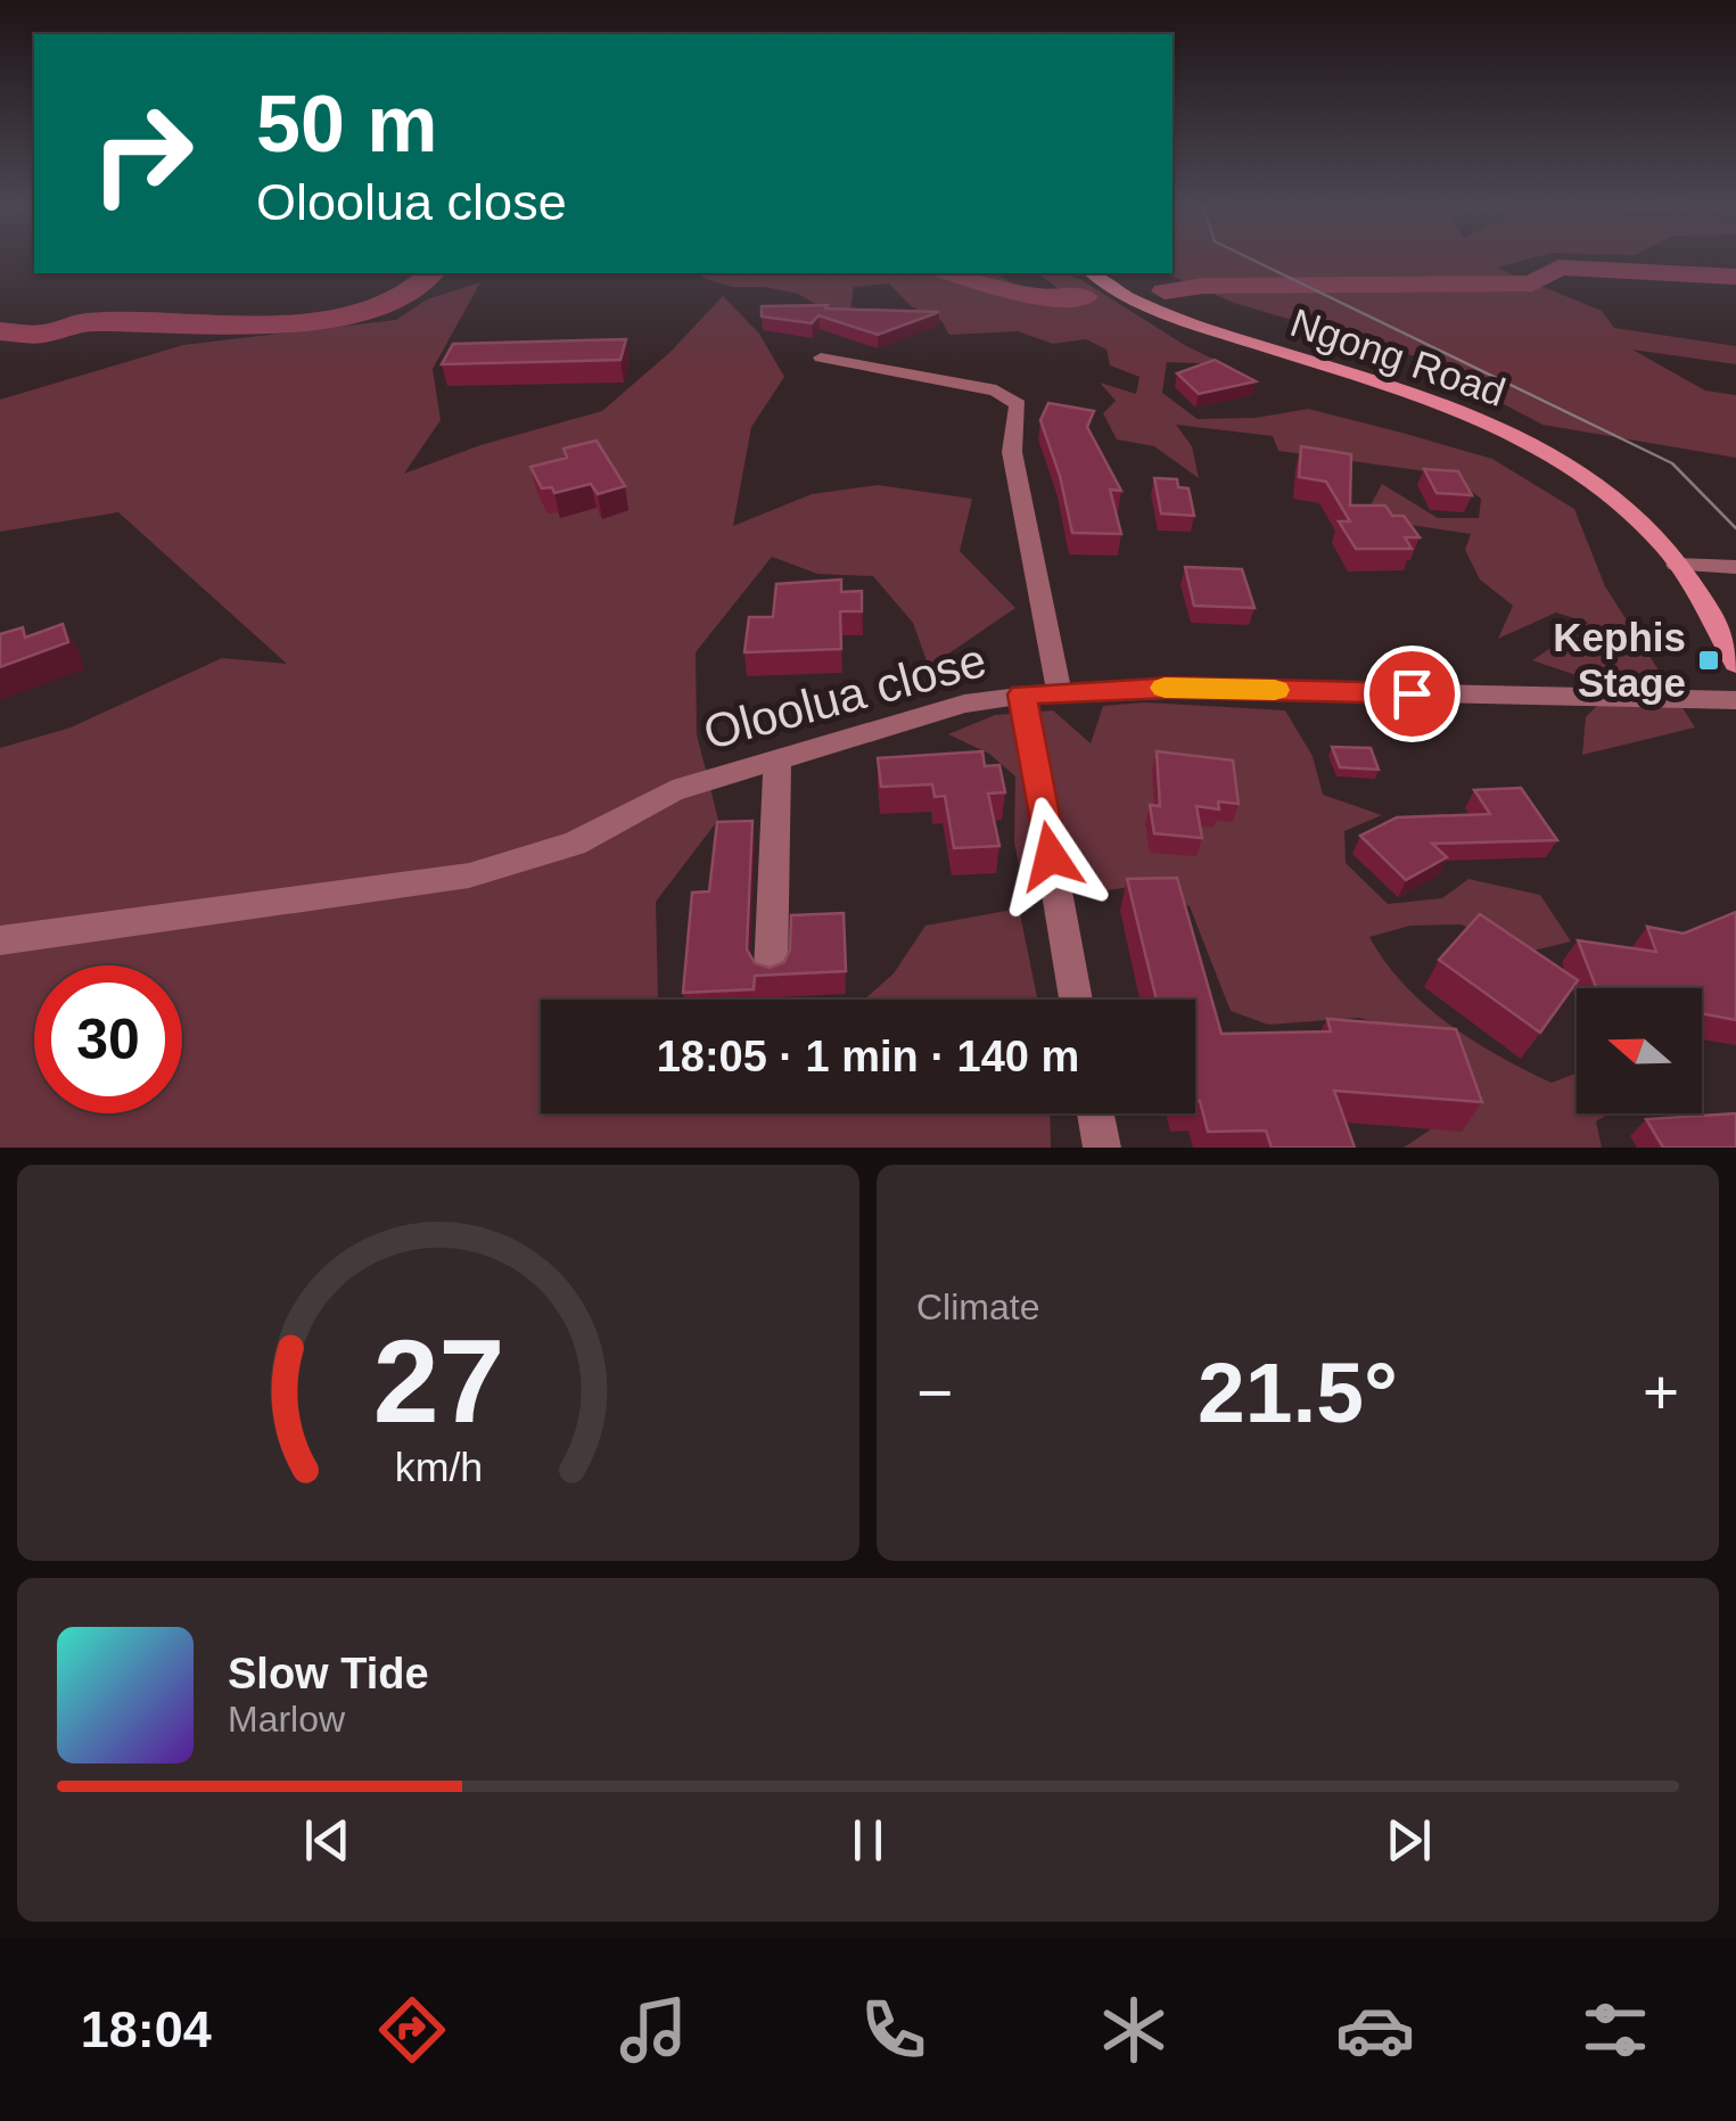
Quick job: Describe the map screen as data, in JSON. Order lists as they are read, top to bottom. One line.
{"streets":{"main road":["Ngong Road"],"street":["Oloolua close"]},"places":{"transit":["Kephis Stage"]},"north":"left","page":{"turn":["50 m","Oloolua close"],"limit":"30","trip":"18:05 · 1 min · 140 m","tile":"Climate","heat":["−","21.5°","+"],"song":["Slow Tide","Marlow"],"tabs":"18:04","gauge":["27","km/h"]}}
